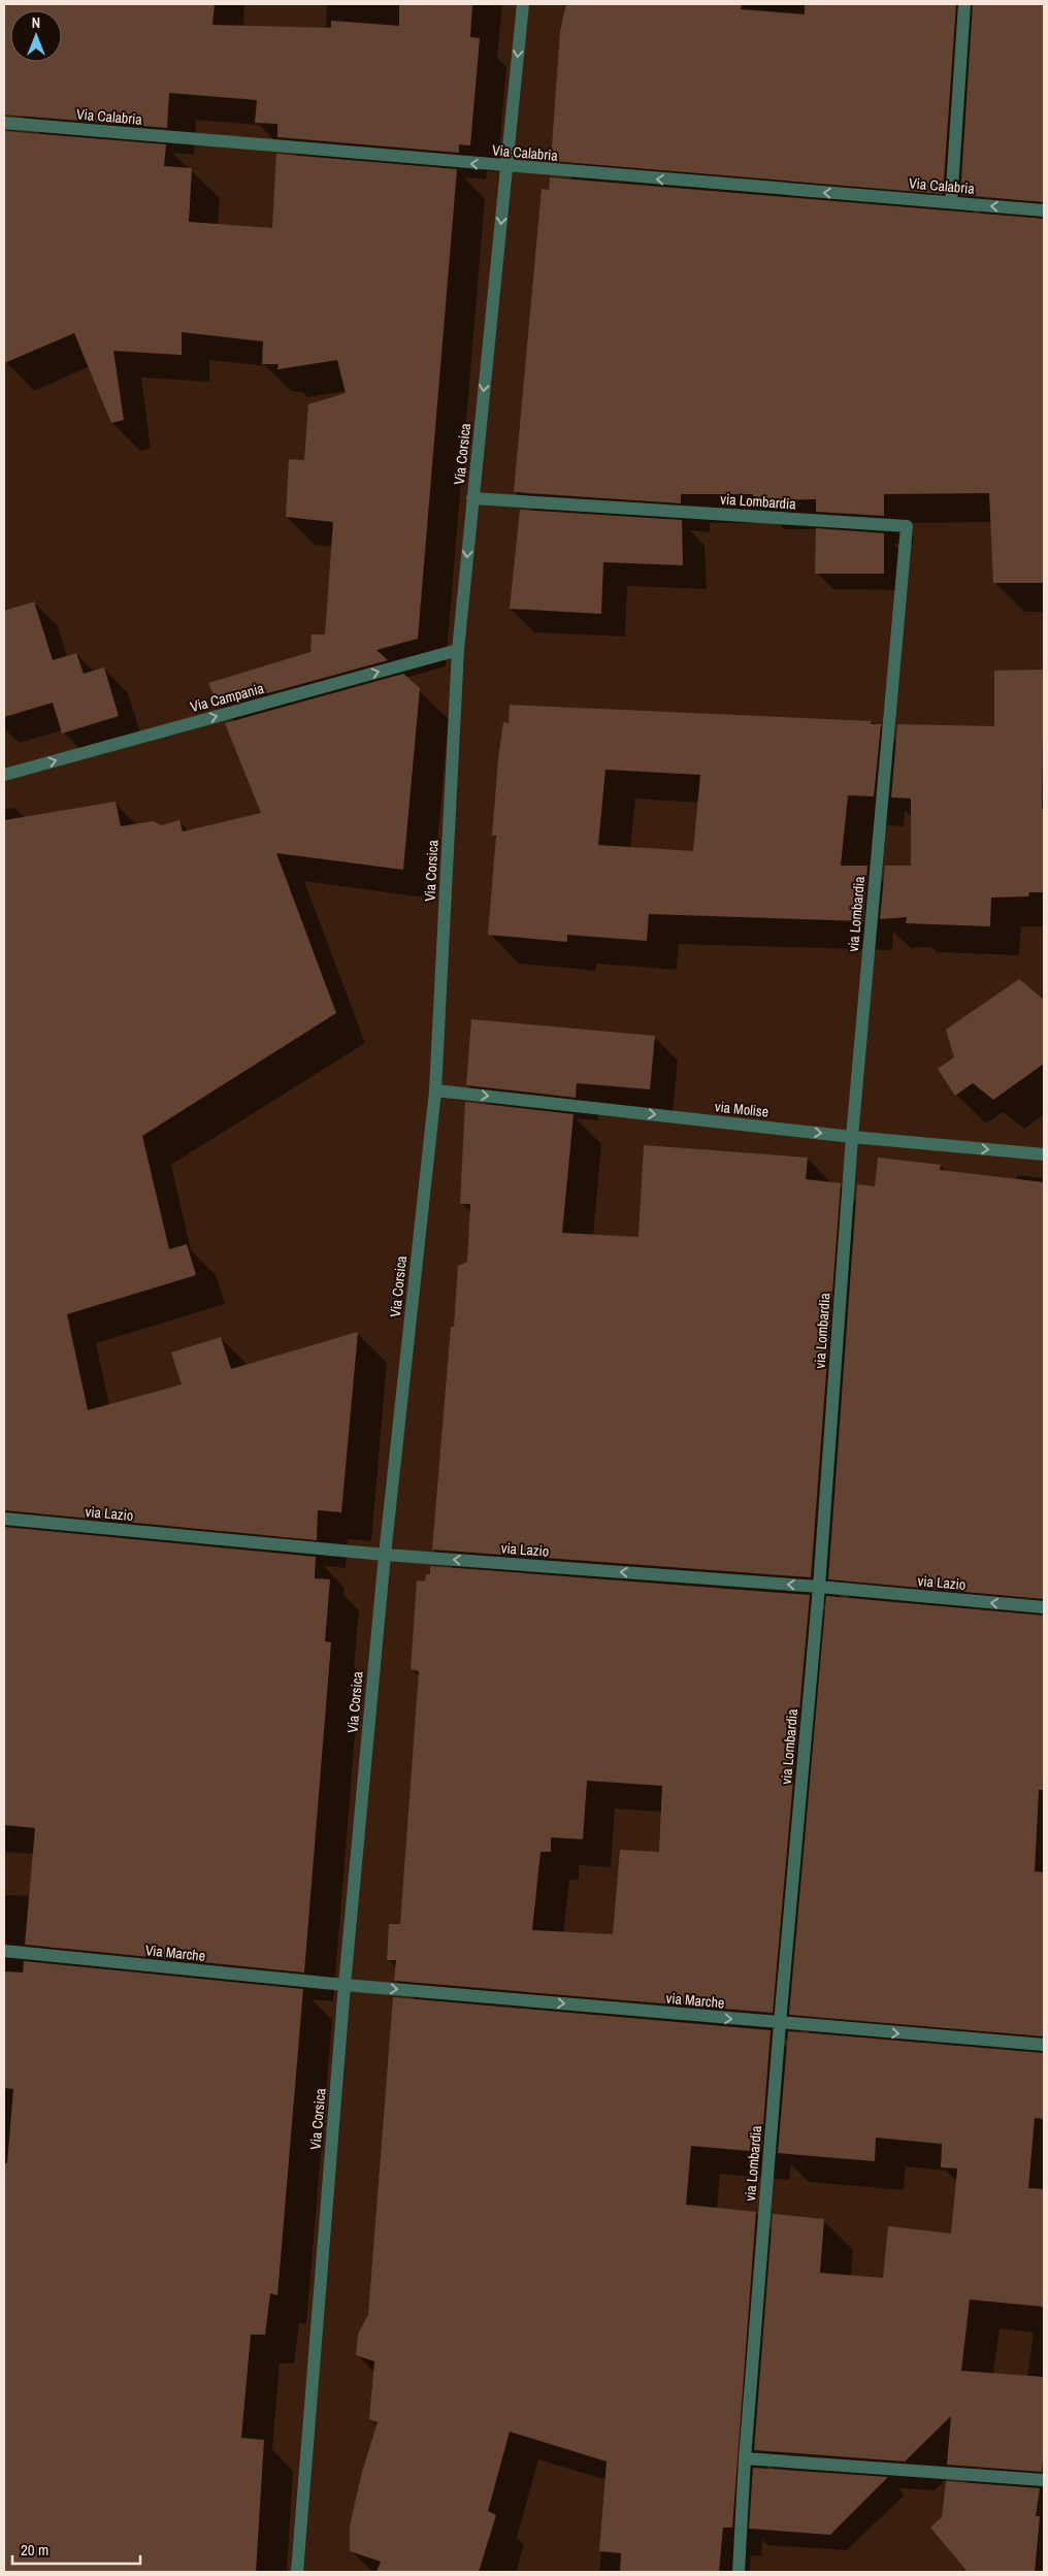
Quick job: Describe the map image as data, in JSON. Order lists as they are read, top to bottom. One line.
{"streets":{"street":["Via Calabria","Via Corsica","via Lombardia","Via Campania","via Molise","via Lazio","Via Marche","via Marche"]},"crossings":[["Via Calabria","Via Corsica"],["Via Corsica","via Lombardia"],["Via Corsica","Via Campania"],["Via Corsica","via Molise"],["Via Corsica","via Lazio"],["Via Corsica","Via Marche"],["Via Corsica","via Marche"],["via Lombardia","via Molise"],["via Lombardia","via Lazio"],["via Lombardia","via Marche"],["Via Marche","via Marche"]],"one_way":["Via Calabria","Via Campania","via Molise","via Lazio","via Marche"],"scale_bar":"20 m","north":"top"}
